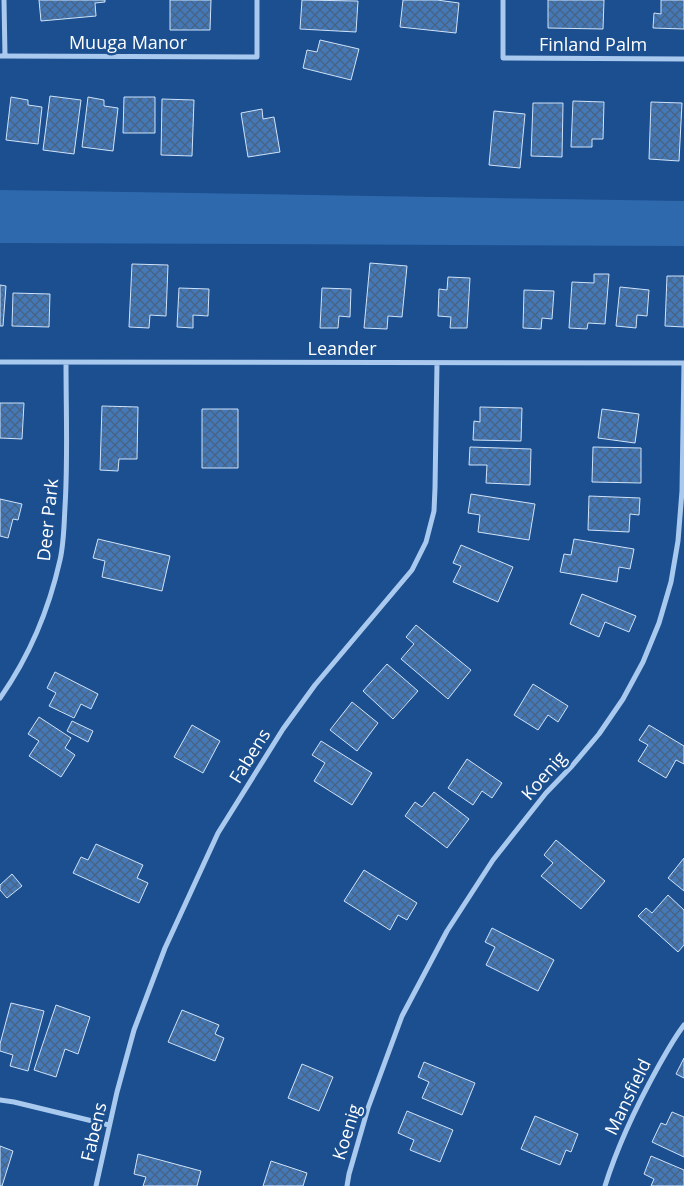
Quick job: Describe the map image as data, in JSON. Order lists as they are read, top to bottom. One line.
{"streets":{"street":["Muuga Manor","Finland Palm","Leander","Deer Park","Fabens","Koenig","Mansfield"]},"crossings":[["Leander","Deer Park"],["Leander","Fabens"],["Leander","Koenig"]]}
